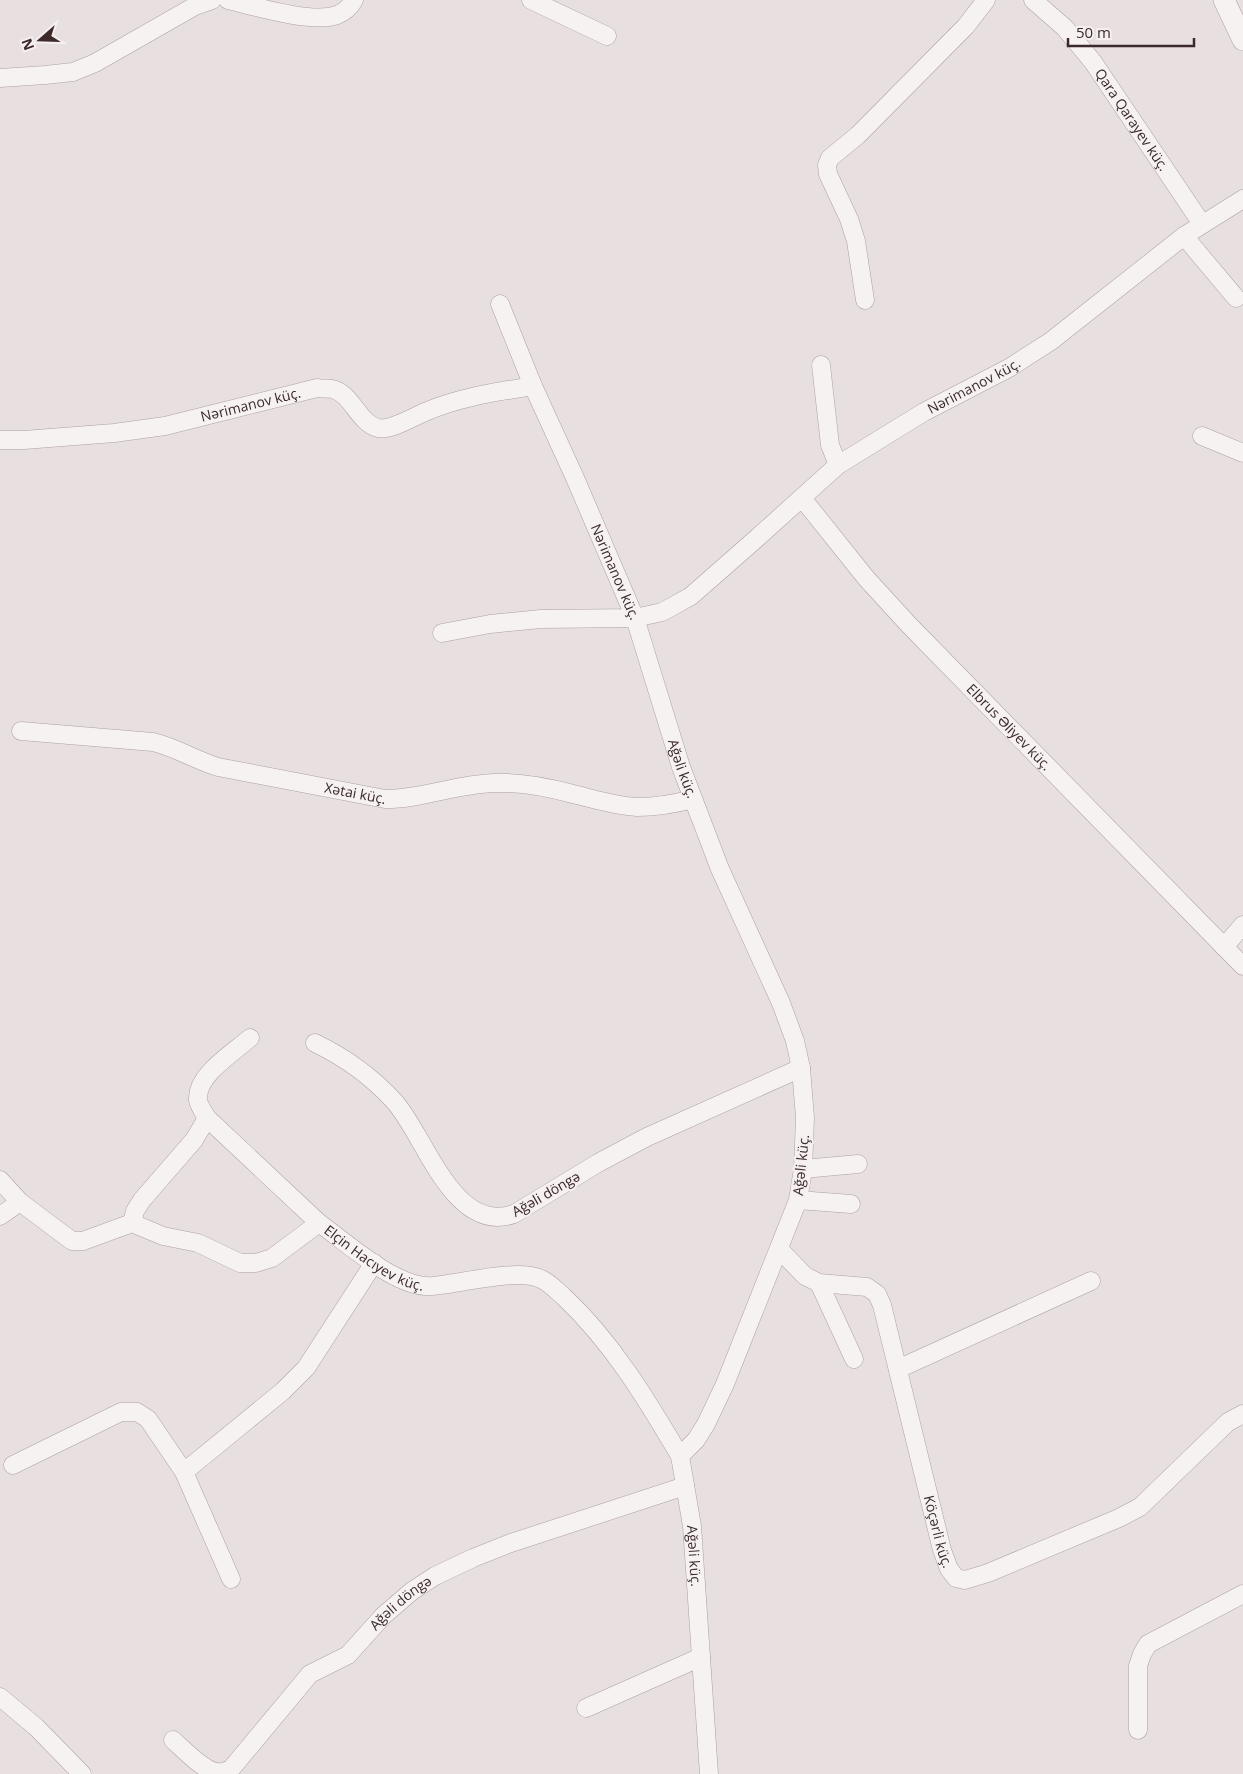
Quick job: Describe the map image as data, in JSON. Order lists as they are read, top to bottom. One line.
{"streets":{"street":["Qara Qarayev küç.","Nərimanov küç.","Elbrus Əliyev küç.","Ağəli küç.","Xətai küç.","Ağəli döngə","Elçin Hacıyev küç.","Köçərli küç."]},"crossings":[["Qara Qarayev küç.","Nərimanov küç."],["Nərimanov küç.","Elbrus Əliyev küç."],["Nərimanov küç.","Ağəli küç."],["Ağəli küç.","Xətai küç."],["Ağəli küç.","Ağəli döngə"],["Ağəli küç.","Elçin Hacıyev küç."],["Ağəli küç.","Köçərli küç."]],"scale_bar":"50 m","north":"left"}
